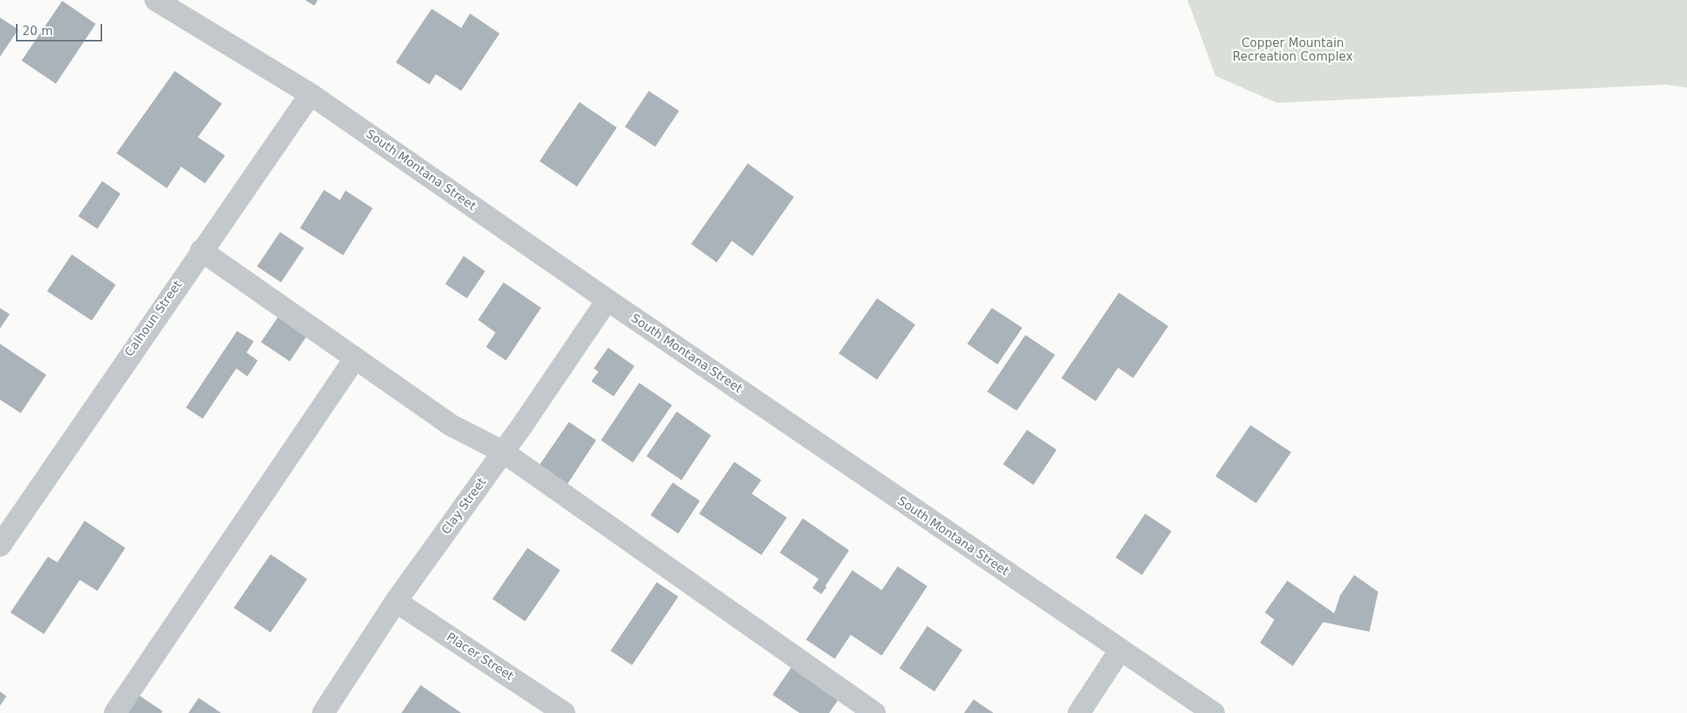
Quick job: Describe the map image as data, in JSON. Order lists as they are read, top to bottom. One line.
{"streets":{"street":["South Montana Street","Calhoun Street","Clay Street","Placer Street"]},"crossings":[["South Montana Street","Calhoun Street"],["South Montana Street","Clay Street"],["Clay Street","Placer Street"]],"parks":["Copper Mountain Recreation Complex"],"scale_bar":"20 m"}
